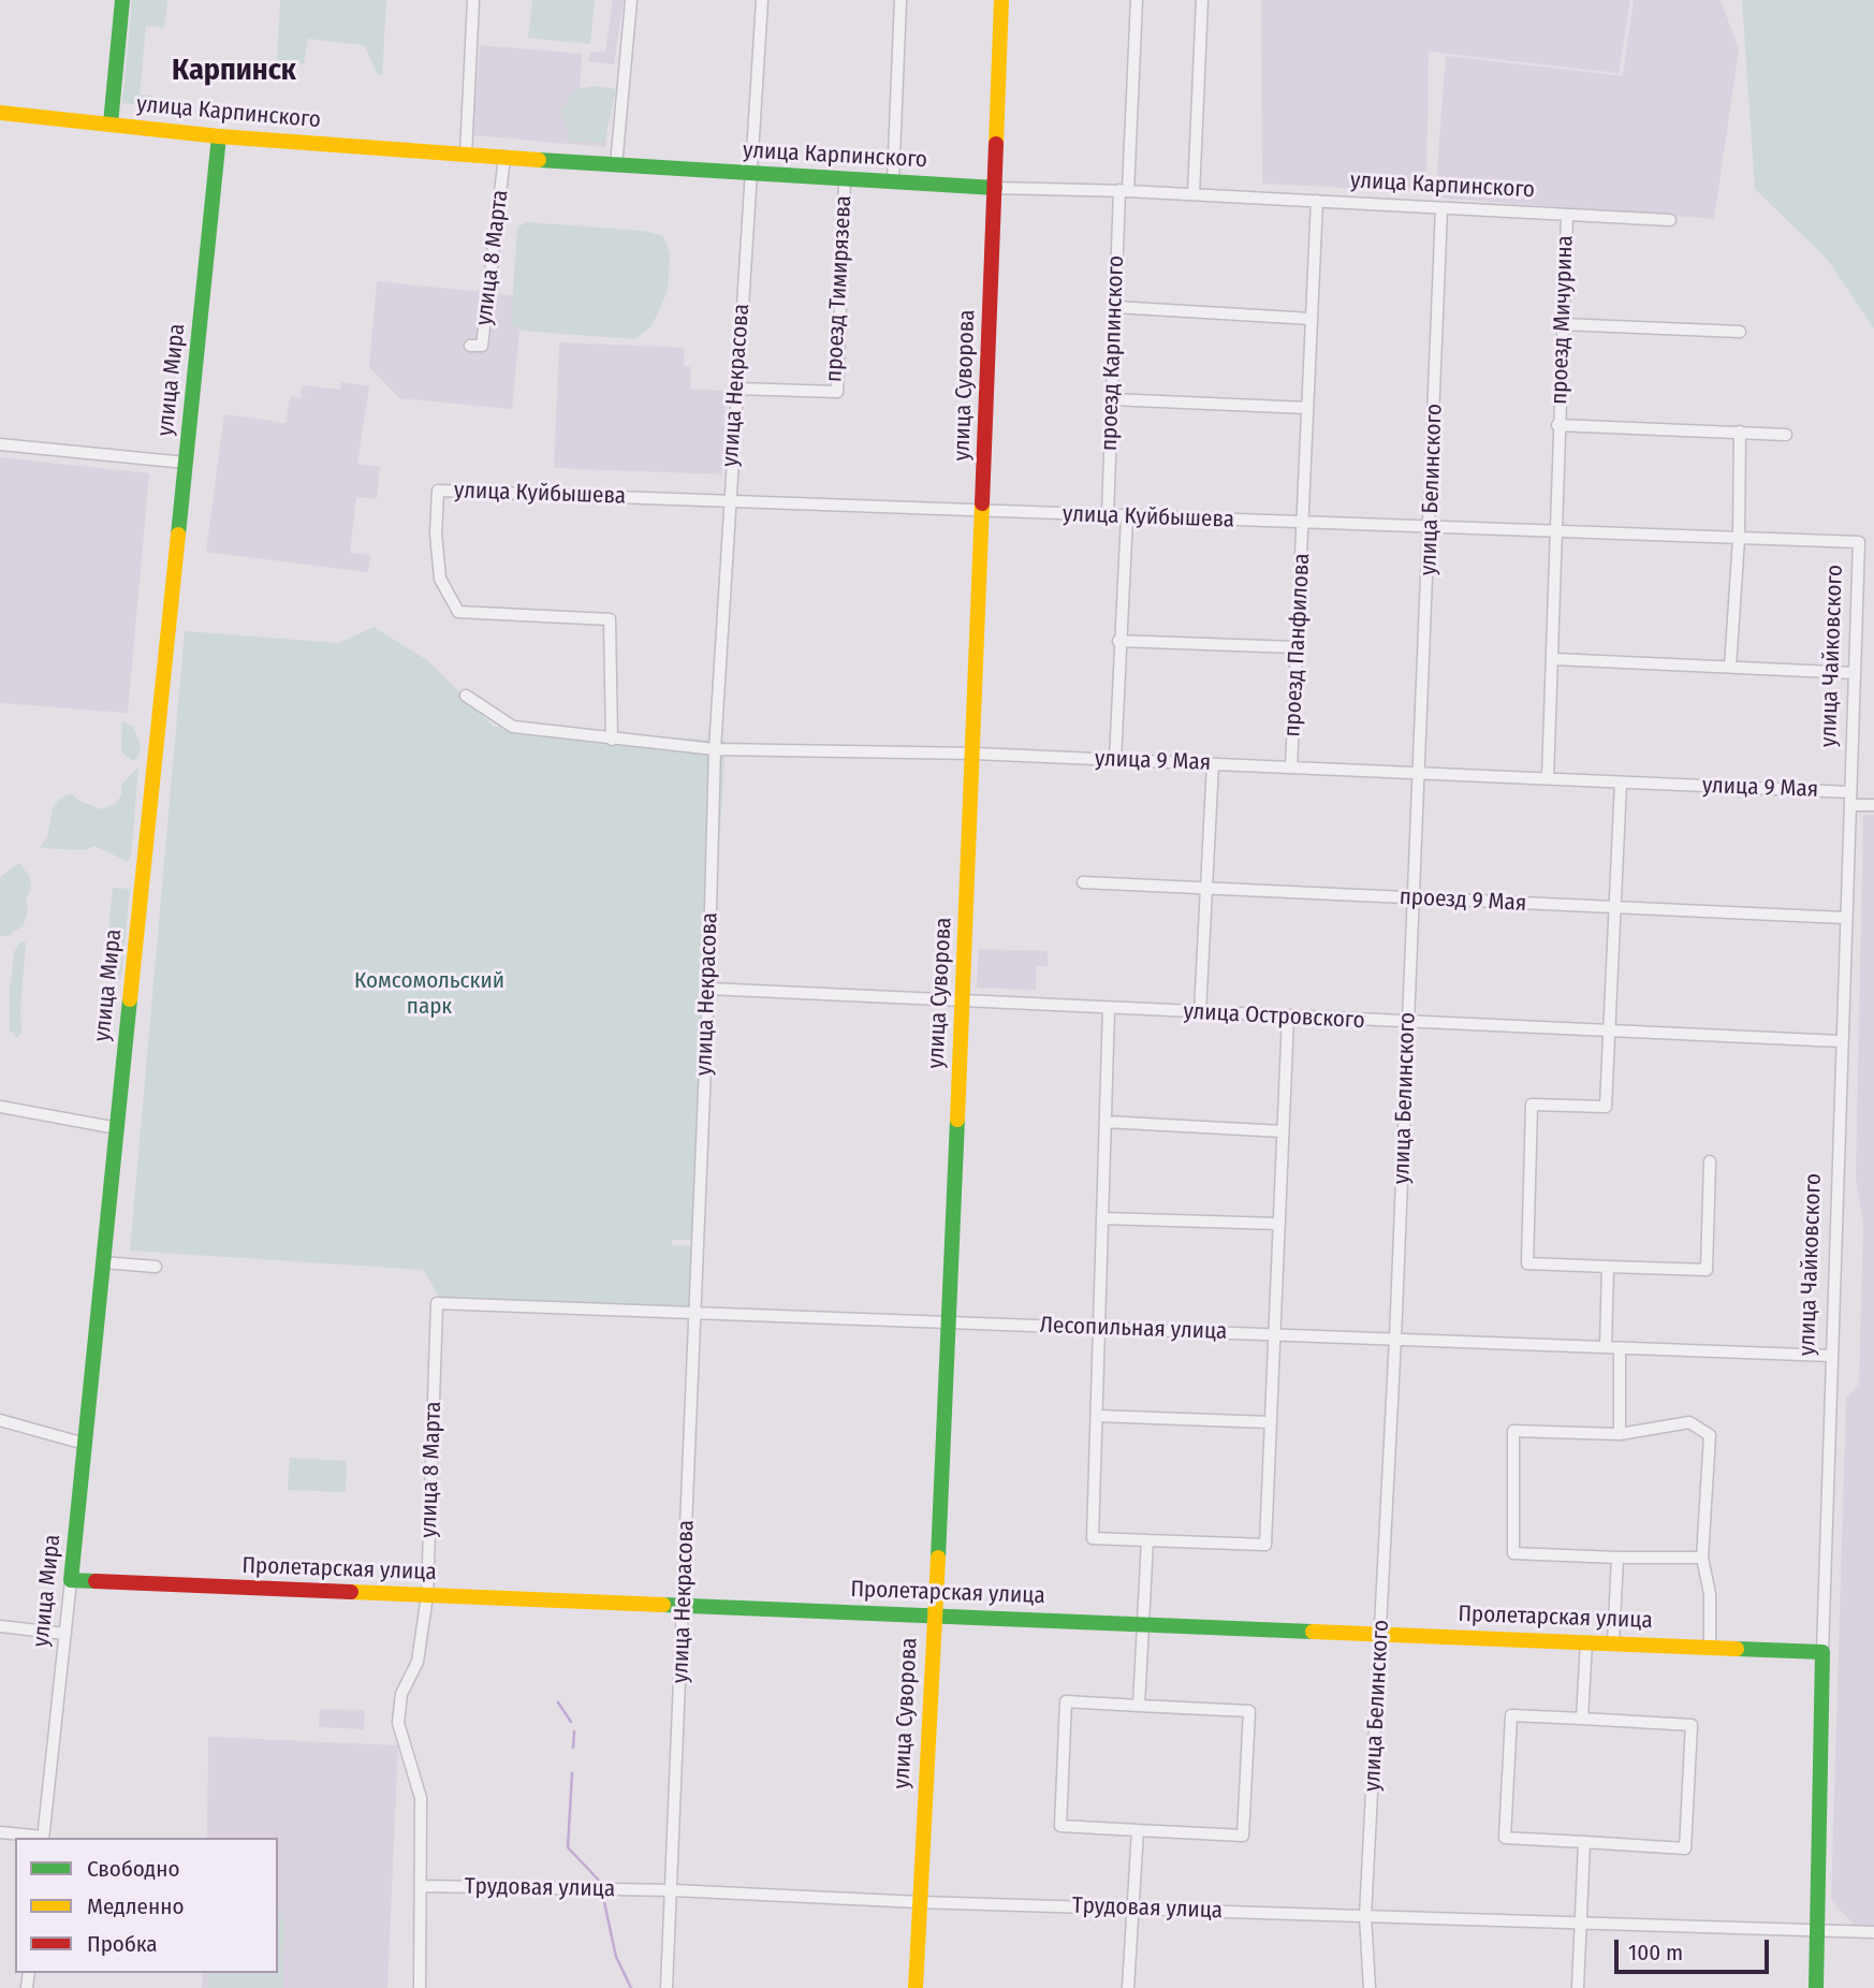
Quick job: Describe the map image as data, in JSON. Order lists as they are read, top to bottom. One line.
{"streets":{"main road":["улица Карпинского","улица Мира","улица Суворова","улица Чайковского","Пролетарская улица"],"street":["улица 8 Марта","проезд Тимирязева","проезд Мичурина","проезд Карпинского","улица Некрасова","улица Белинского","улица Куйбышева","проезд Панфилова","улица 9 Мая","проезд 9 Мая","улица Островского","Лесопильная улица","Трудовая улица"]},"crossings":[["улица Карпинского","улица 8 Марта"],["улица Карпинского","проезд Тимирязева"],["улица Карпинского","проезд Мичурина"],["улица Карпинского","проезд Карпинского"],["улица Карпинского","улица Мира"],["улица Карпинского","улица Некрасова"],["улица Карпинского","улица Суворова"],["улица Карпинского","улица Белинского"],["улица 8 Марта","Лесопильная улица"],["улица 8 Марта","Пролетарская улица"],["улица 8 Марта","Трудовая улица"],["проезд Тимирязева","улица Некрасова"],["проезд Мичурина","улица Куйбышева"],["проезд Мичурина","улица 9 Мая"],["проезд Карпинского","улица Куйбышева"],["улица Мира","Пролетарская улица"],["улица Некрасова","улица Куйбышева"],["улица Некрасова","улица 9 Мая"],["улица Некрасова","улица Островского"],["улица Некрасова","Лесопильная улица"],["улица Некрасова","Пролетарская улица"],["улица Некрасова","Трудовая улица"],["улица Суворова","улица Куйбышева"],["улица Суворова","улица 9 Мая"],["улица Суворова","улица Островского"],["улица Суворова","Лесопильная улица"],["улица Суворова","Пролетарская улица"],["улица Суворова","Трудовая улица"],["улица Белинского","улица Куйбышева"],["улица Белинского","улица 9 Мая"],["улица Белинского","проезд 9 Мая"],["улица Белинского","улица Островского"],["улица Белинского","Лесопильная улица"],["улица Белинского","Пролетарская улица"],["улица Белинского","Трудовая улица"],["улица Куйбышева","проезд Панфилова"],["улица Куйбышева","улица Чайковского"],["улица Куйбышева","улица 9 Мая"],["проезд Панфилова","улица 9 Мая"],["улица Чайковского","улица 9 Мая"],["улица Чайковского","проезд 9 Мая"],["улица Чайковского","улица Островского"],["улица Чайковского","Лесопильная улица"],["улица Чайковского","Пролетарская улица"],["улица Чайковского","Трудовая улица"]],"districts":["Карпинск"],"parks":["Комсомольский парк"],"legend":["Свободно","Медленно","Пробка"],"scale_bar":"100 m"}
